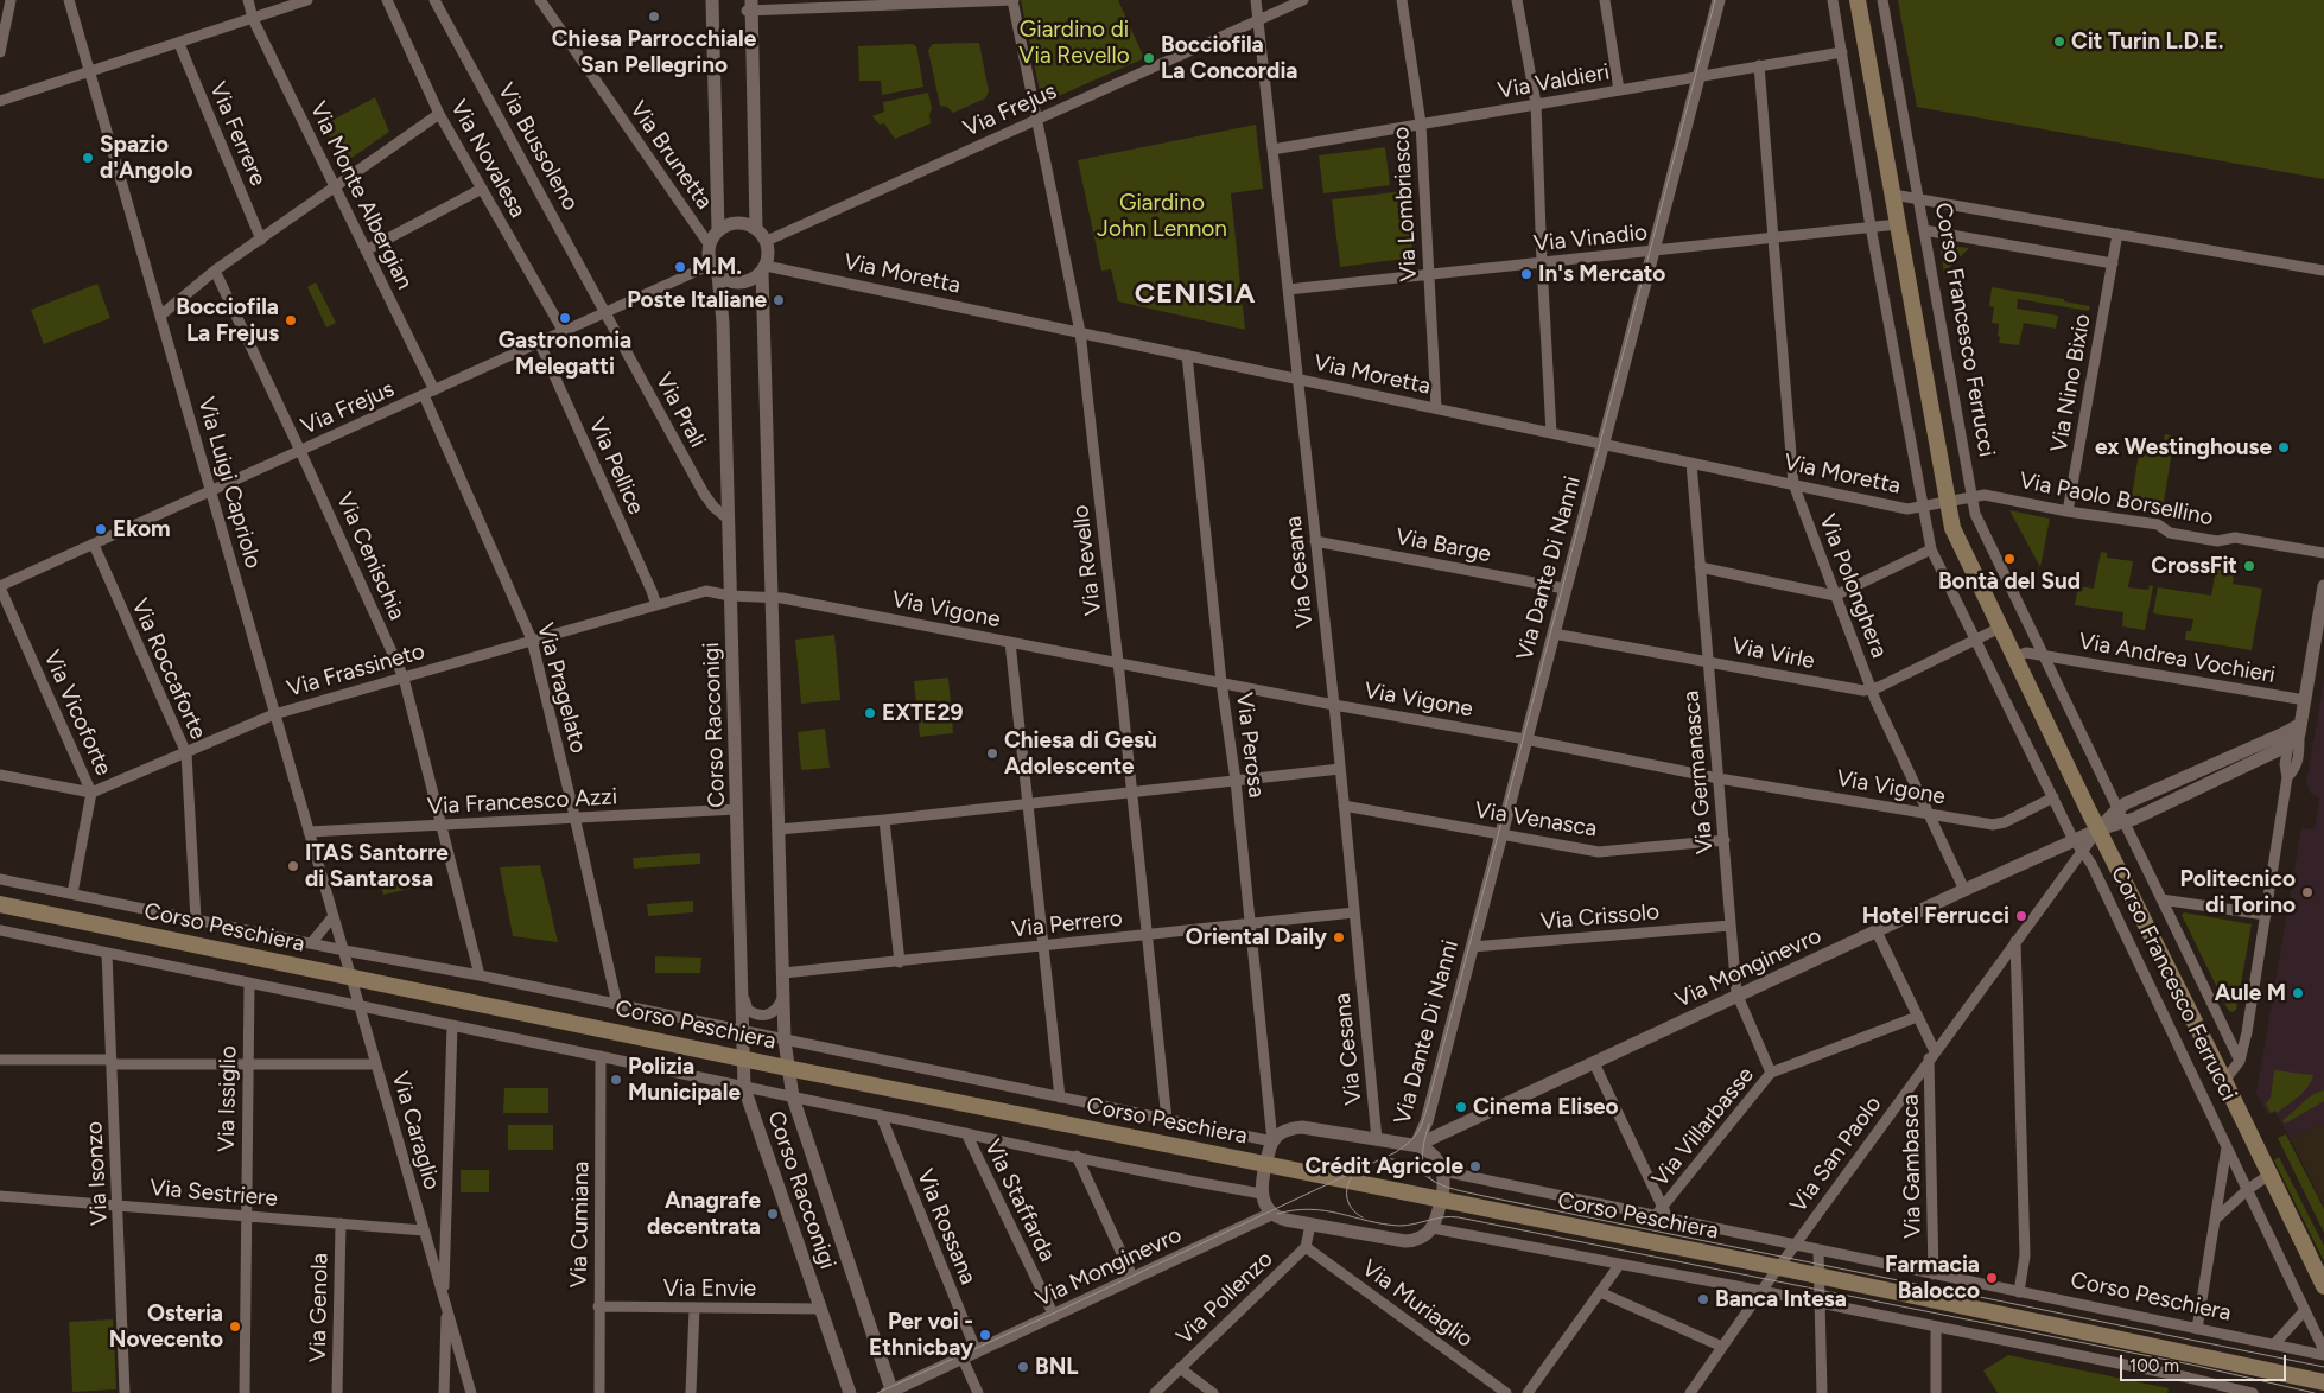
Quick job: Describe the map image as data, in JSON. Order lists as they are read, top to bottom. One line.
{"streets":{"main road":["Corso Francesco Ferrucci","Corso Peschiera"],"street":["Via Valdieri","Via Frejus","Via Ferrere","Via Bussoleno","Via Brunetta","Via Novalesa","Via Monte Albergian","Via Lombriasco","Via Vinadio","Via Moretta","Via Nino Bixio","Via Prali","Via Pellice","Via Luigi Capriolo","Via Paolo Borsellino","Via Barge","Via Cenischia","Via Revello","Via Dante Di Nanni","Via Cesana","Via Polonghera","Via Vigone","Via Virle","Via Andrea Vochieri","Via Roccaforte","Via Frassineto","Via Pragelato","Via Vicoforte","Corso Racconigi","Via Perosa","Via Germanasca","Via Francesco Azzi","Via Venasca","Via Crissolo","Via Perrero","Via Monginevro","Via Issiglio","Via Villarbasse","Via Caraglio","Via San Paolo","Via Gambasca","Via Isonzo","Via Sestriere","Via Staffarda","Via Cumiana","Via Rossana","Via Envie","Via Pollenzo","Via Muriaglio","Via Genola"]},"crossings":[["Via Valdieri","Via Lombriasco"],["Via Valdieri","Corso Francesco Ferrucci"],["Via Valdieri","Via Dante Di Nanni"],["Via Valdieri","Via Cesana"],["Via Valdieri","Via Polonghera"],["Via Frejus","Via Bussoleno"],["Via Frejus","Via Brunetta"],["Via Frejus","Via Novalesa"],["Via Frejus","Via Monte Albergian"],["Via Frejus","Via Moretta"],["Via Frejus","Via Prali"],["Via Frejus","Via Pellice"],["Via Frejus","Via Luigi Capriolo"],["Via Frejus","Via Cenischia"],["Via Frejus","Via Revello"],["Via Frejus","Via Cesana"],["Via Frejus","Via Roccaforte"],["Via Frejus","Via Pragelato"],["Via Frejus","Via Vicoforte"],["Via Frejus","Corso Racconigi"],["Via Bussoleno","Via Prali"],["Via Brunetta","Via Moretta"],["Via Brunetta","Corso Racconigi"],["Via Lombriasco","Via Vinadio"],["Via Lombriasco","Via Moretta"],["Via Vinadio","Corso Francesco Ferrucci"],["Via Vinadio","Via Dante Di Nanni"],["Via Vinadio","Via Cesana"],["Via Vinadio","Via Polonghera"],["Via Moretta","Corso Francesco Ferrucci"],["Via Moretta","Via Paolo Borsellino"],["Via Moretta","Via Revello"],["Via Moretta","Via Dante Di Nanni"],["Via Moretta","Via Cesana"],["Via Moretta","Via Polonghera"],["Via Moretta","Corso Racconigi"],["Via Moretta","Via Perosa"],["Via Moretta","Via Germanasca"],["Corso Francesco Ferrucci","Via Paolo Borsellino"],["Corso Francesco Ferrucci","Via Vigone"],["Corso Francesco Ferrucci","Via Andrea Vochieri"],["Corso Francesco Ferrucci","Via Monginevro"],["Corso Francesco Ferrucci","Via San Paolo"],["Via Nino Bixio","Via Paolo Borsellino"],["Via Prali","Corso Racconigi"],["Via Pellice","Via Frassineto"],["Via Luigi Capriolo","Via Frassineto"],["Via Luigi Capriolo","Via Francesco Azzi"],["Via Luigi Capriolo","Corso Peschiera"],["Via Luigi Capriolo","Via Caraglio"],["Via Barge","Via Dante Di Nanni"],["Via Barge","Via Cesana"],["Via Cenischia","Via Frassineto"],["Via Cenischia","Via Francesco Azzi"],["Via Cenischia","Corso Peschiera"],["Via Revello","Via Vigone"],["Via Revello","Via Perrero"],["Via Revello","Corso Peschiera"],["Via Dante Di Nanni","Via Vigone"],["Via Dante Di Nanni","Via Virle"],["Via Dante Di Nanni","Via Venasca"],["Via Dante Di Nanni","Via Crissolo"],["Via Dante Di Nanni","Via Monginevro"],["Via Cesana","Via Vigone"],["Via Cesana","Via Venasca"],["Via Cesana","Via Perrero"],["Via Polonghera","Via Vigone"],["Via Polonghera","Via Virle"],["Via Polonghera","Via Monginevro"],["Via Vigone","Corso Racconigi"],["Via Vigone","Via Perosa"],["Via Vigone","Via Germanasca"],["Via Virle","Via Germanasca"],["Via Roccaforte","Via Frassineto"],["Via Roccaforte","Corso Peschiera"],["Via Frassineto","Via Pragelato"],["Via Frassineto","Via Vicoforte"],["Via Frassineto","Corso Racconigi"],["Via Pragelato","Via Francesco Azzi"],["Via Pragelato","Corso Peschiera"],["Via Vicoforte","Corso Peschiera"],["Corso Racconigi","Via Francesco Azzi"],["Corso Racconigi","Via Perrero"],["Corso Racconigi","Corso Peschiera"],["Corso Racconigi","Via Monginevro"],["Corso Racconigi","Via Envie"],["Via Perosa","Via Perrero"],["Via Perosa","Corso Peschiera"],["Via Germanasca","Via Venasca"],["Via Germanasca","Via Crissolo"],["Via Germanasca","Via Monginevro"],["Via Germanasca","Via Villarbasse"],["Corso Peschiera","Via Villarbasse"],["Corso Peschiera","Via Caraglio"],["Corso Peschiera","Via San Paolo"],["Corso Peschiera","Via Gambasca"],["Via Monginevro","Via San Paolo"],["Via Monginevro","Via Gambasca"],["Via Monginevro","Via Staffarda"],["Via Monginevro","Via Rossana"],["Via Issiglio","Via Sestriere"],["Via Villarbasse","Via Gambasca"],["Via Caraglio","Via Sestriere"],["Via San Paolo","Via Gambasca"],["Via Isonzo","Via Sestriere"],["Via Sestriere","Via Genola"],["Via Cumiana","Via Envie"],["Via Pollenzo","Via Muriaglio"]],"districts":["CENISIA"],"parks":["Giardino di Via Revello","Giardino John Lennon"],"places":["Chiesa Parrocchiale San Pellegrino","Cit Turin L.D.E.","Bocciofila La Concordia","Spazio d'Angolo","M.M.","In's Mercato","Poste Italiane","Gastronomia Melegatti","Bocciofila La Frejus","ex Westinghouse","Ekom","Bontà del Sud","CrossFit","EXTE29","Chiesa di Gesù Adolescente","ITAS Santorre di Santarosa","Politecnico di Torino","Hotel Ferrucci","Oriental Daily","Aule M","Polizia Municipale","Cinema Eliseo","Crédit Agricole","Anagrafe decentrata","Farmacia Balocco","Banca Intesa","Osteria Novecento","Per voi - Ethnicbay","BNL"],"scale_bar":"100 m"}
